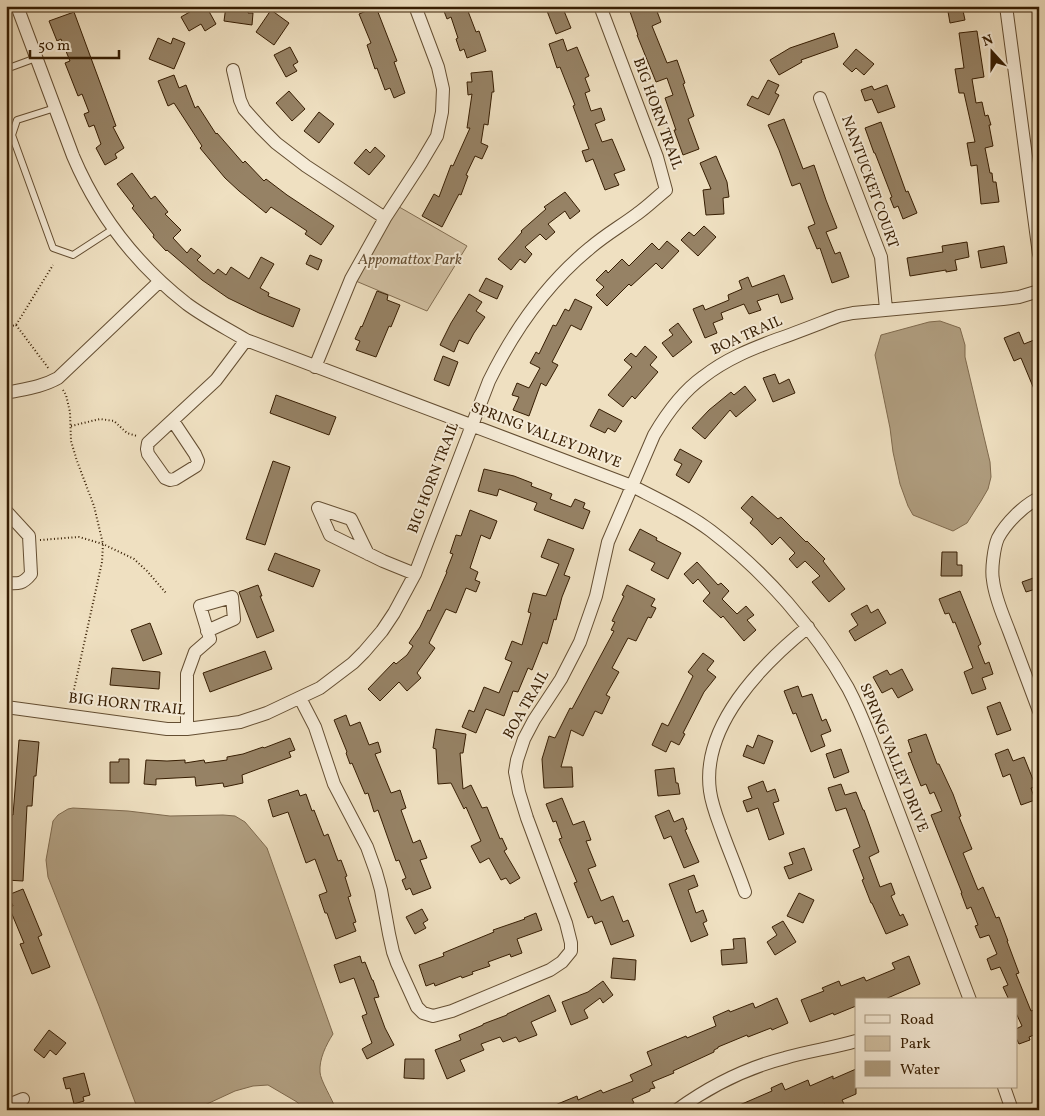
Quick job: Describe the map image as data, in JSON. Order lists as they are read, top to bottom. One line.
{"streets":{"street":["BIG HORN TRAIL","NANTUCKET COURT","BOA TRAIL","SPRING VALLEY DRIVE"]},"crossings":[["BIG HORN TRAIL","BOA TRAIL"],["BIG HORN TRAIL","SPRING VALLEY DRIVE"],["NANTUCKET COURT","BOA TRAIL"],["BOA TRAIL","SPRING VALLEY DRIVE"]],"parks":["Appomattox Park"],"legend":["Road","Park","Water"],"scale_bar":"50 m","north":"top"}
